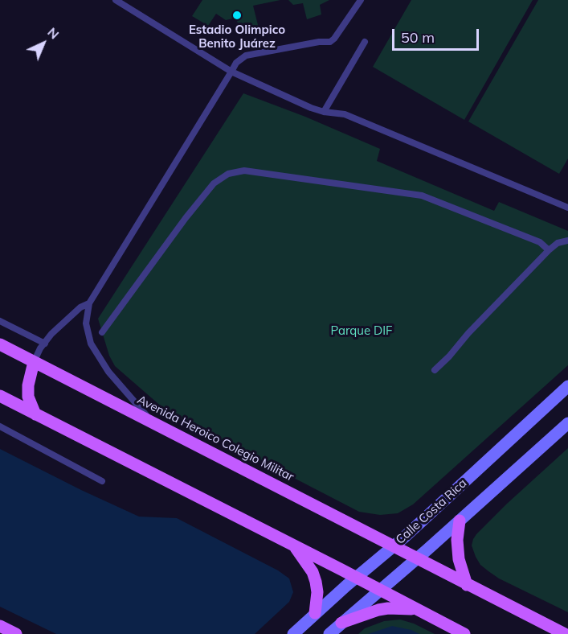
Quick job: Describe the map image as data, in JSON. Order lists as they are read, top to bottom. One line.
{"streets":{"main road":["Avenida Heroico Colegio Militar","Calle Costa Rica"]},"crossings":[["Avenida Heroico Colegio Militar","Calle Costa Rica"]],"parks":["Parque DIF"],"places":["Estadio Olimpico Benito Juárez"],"scale_bar":"50 m","north":"top right"}
